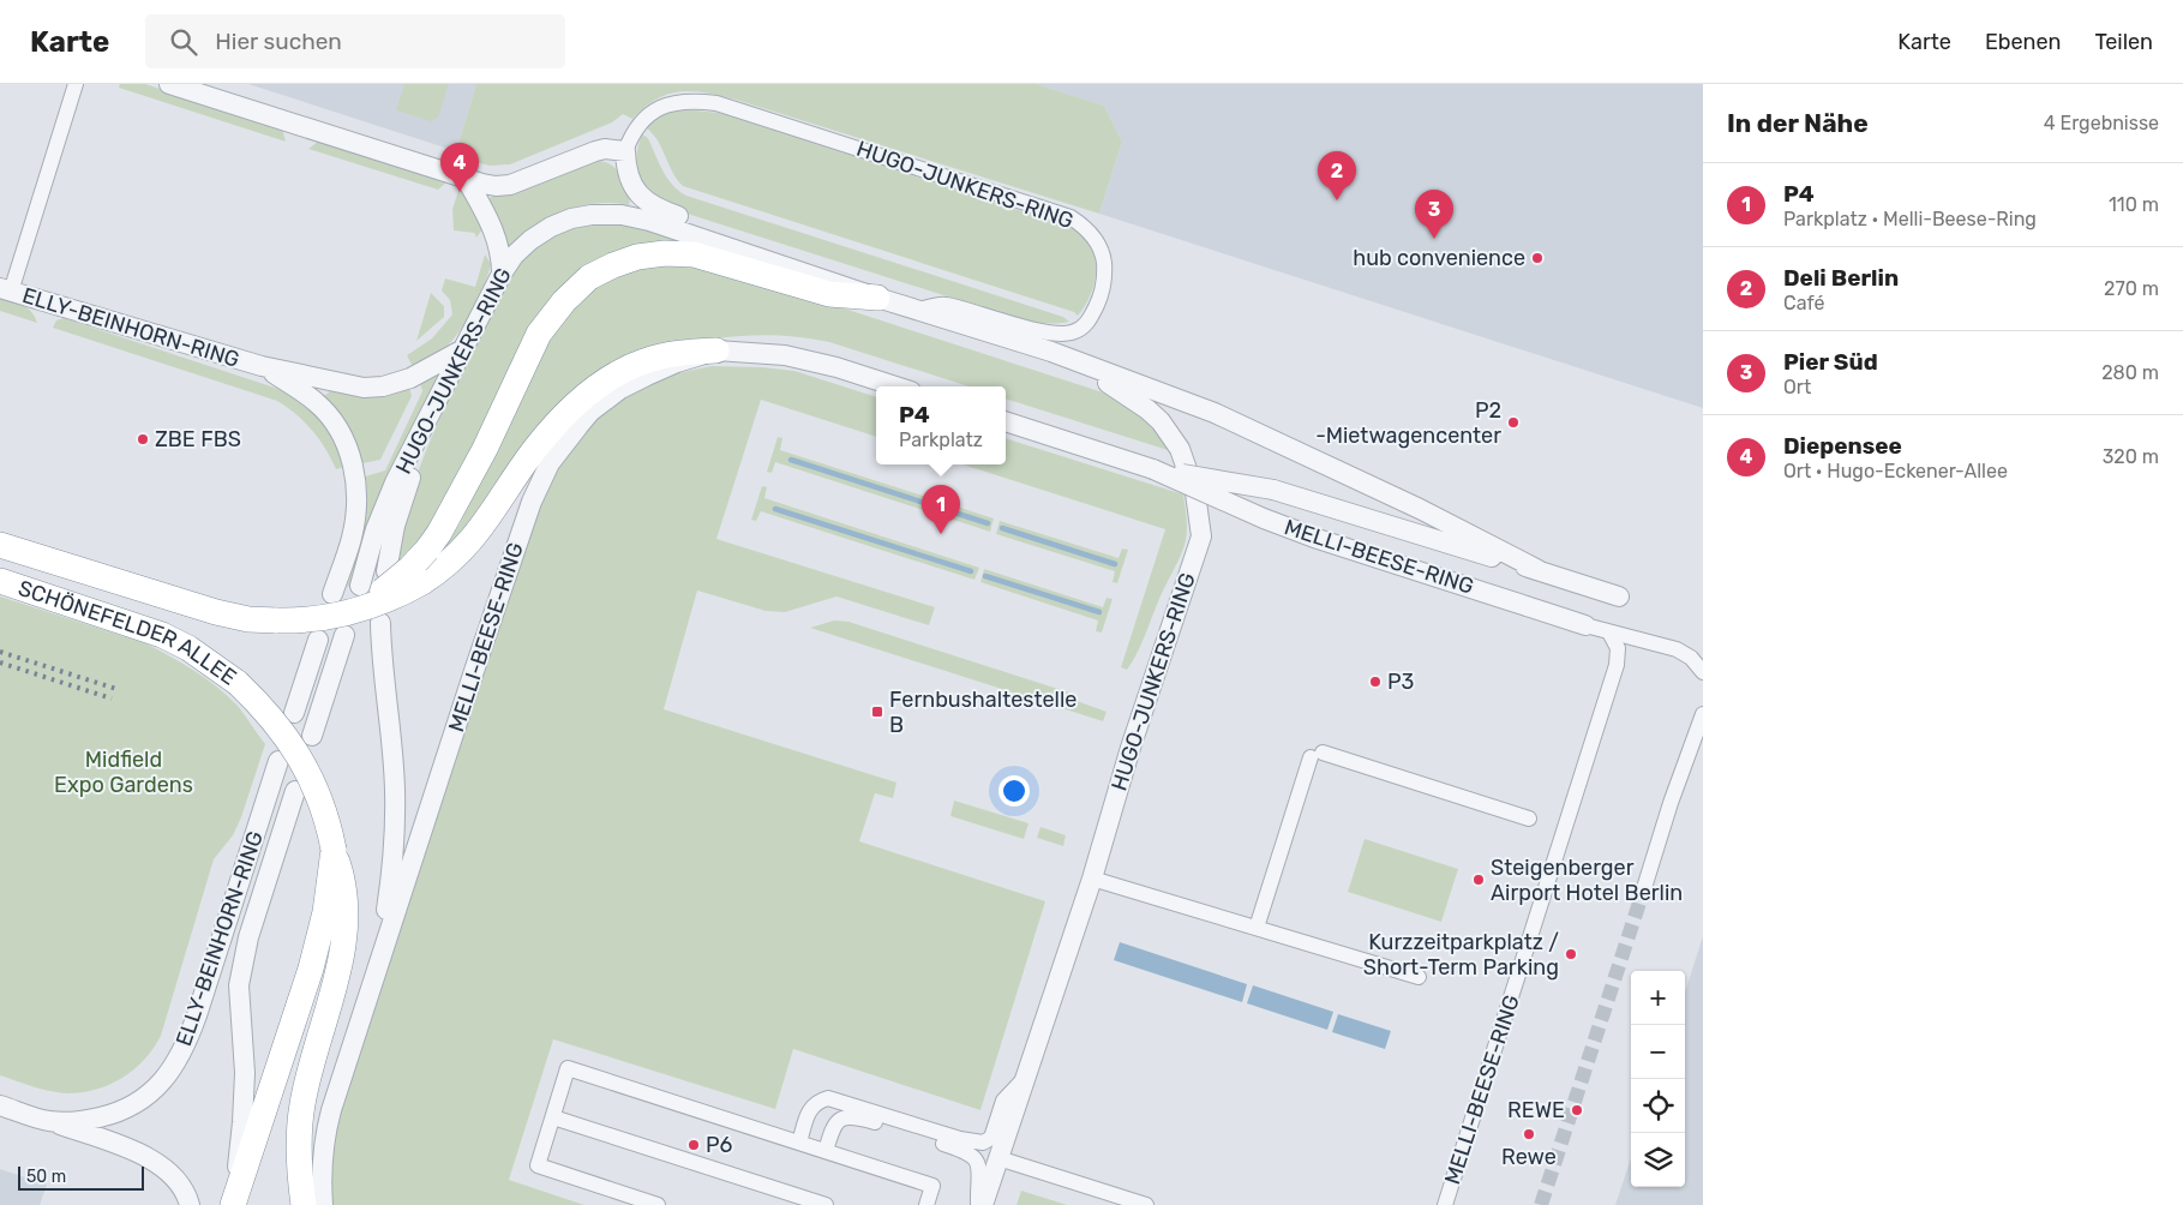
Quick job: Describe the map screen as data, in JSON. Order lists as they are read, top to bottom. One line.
{"streets":{"highway":["SCHÖNEFELDER ALLEE"],"street":["HUGO-JUNKERS-RING","ELLY-BEINHORN-RING","MELLI-BEESE-RING"]},"crossings":[["HUGO-JUNKERS-RING","ELLY-BEINHORN-RING"],["HUGO-JUNKERS-RING","MELLI-BEESE-RING"],["HUGO-JUNKERS-RING","SCHÖNEFELDER ALLEE"],["MELLI-BEESE-RING","SCHÖNEFELDER ALLEE"]],"parks":["Midfield Expo Gardens"],"places":{"other":["hub convenience","P2 -Mietwagencenter","ZBE FBS","P3","Steigenberger Airport Hotel Berlin","Kurzzeitparkplatz / Short-Term Parking","REWE","Rewe","P6"],"transit":["Fernbushaltestelle B"]},"scale_bar":"50 m","page":{"header":"Karte","search":"Hier suchen","nav":["Karte","Ebenen","Teilen"],"heading":["In der Nähe","4 Ergebnisse"],"pins":["4","2","3","1"],"list":[{"mark":"1","name":"P4","note":"Parkplatz · Melli-Beese-Ring","value":"110 m"},{"mark":"2","name":"Deli Berlin","note":"Café","value":"270 m"},{"mark":"3","name":"Pier Süd","note":"Ort","value":"280 m"},{"mark":"4","name":"Diepensee","note":"Ort · Hugo-Eckener-Allee","value":"320 m"}],"popup":["P4","Parkplatz"],"map_buttons":["+","−"],"scale":"50 m"}}
